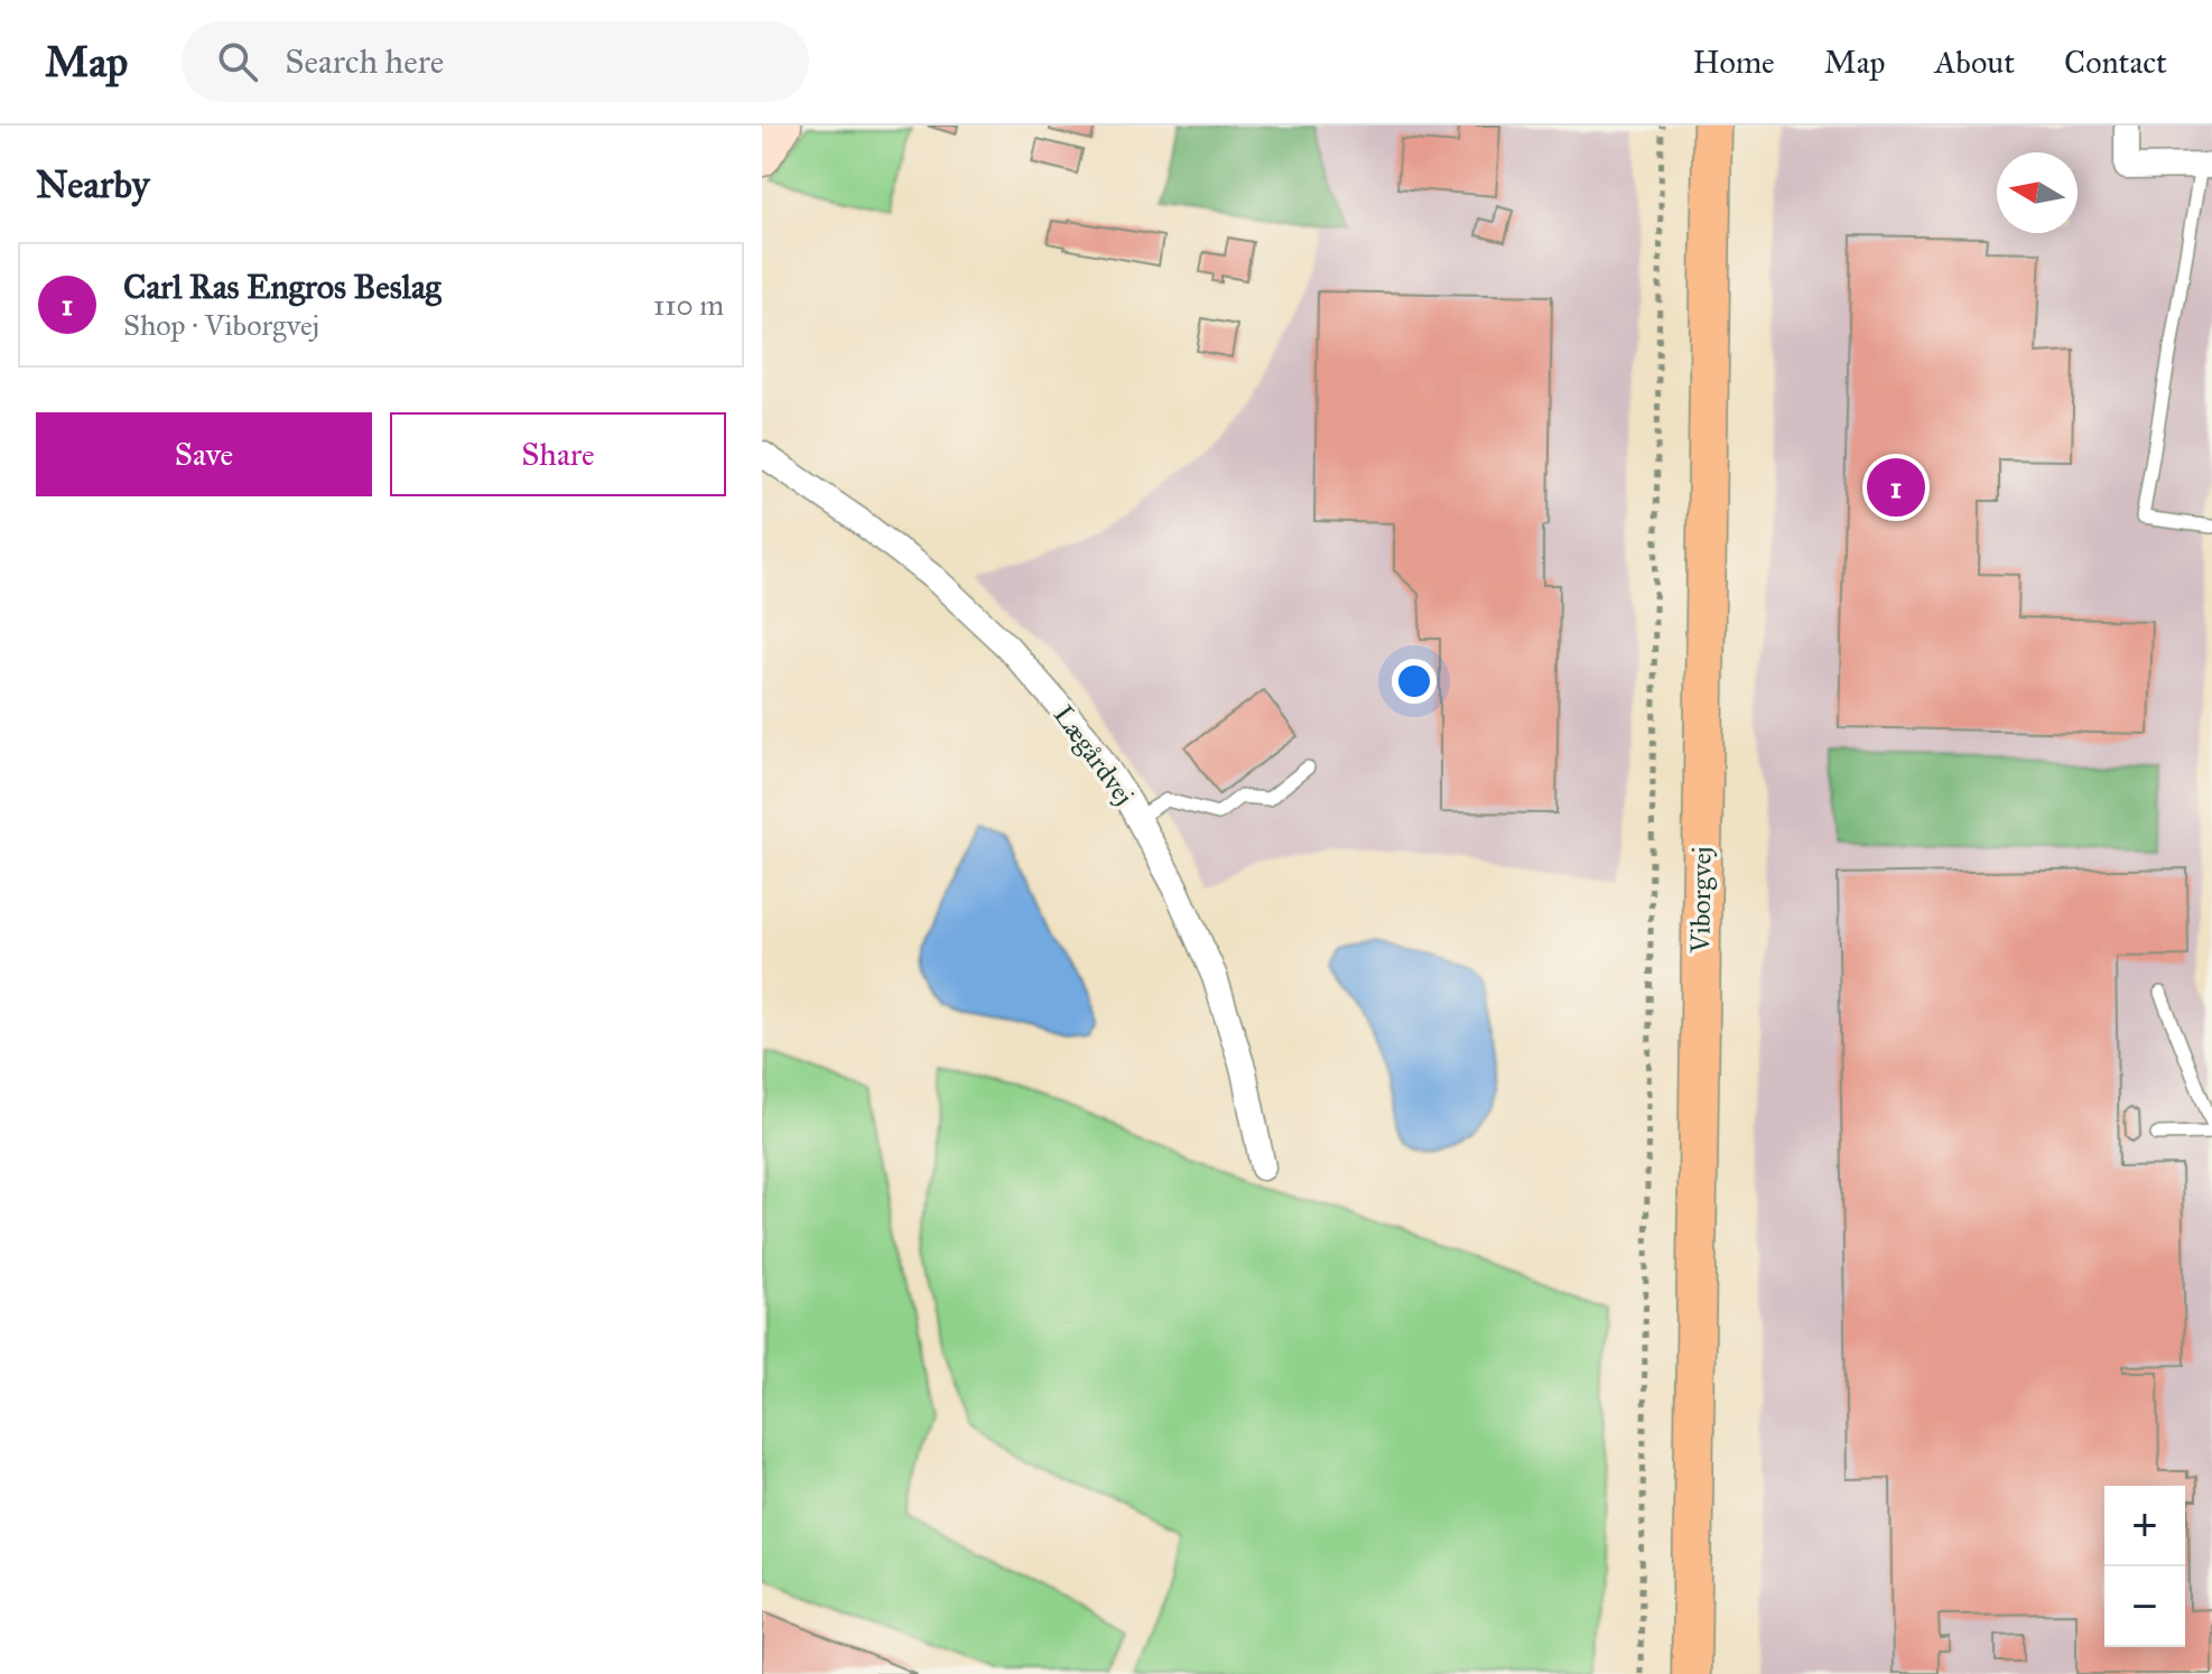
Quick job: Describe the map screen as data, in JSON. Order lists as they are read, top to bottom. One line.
{"streets":{"main road":["Viborgvej"],"street":["Lægårdvej"]},"north":"left","page":{"header":"Map","search":"Search here","nav":["Home","Map","About","Contact"],"heading":"Nearby","list":[{"mark":"1","name":"Carl Ras Engros Beslag","note":"Shop · Viborgvej","value":"110 m"}],"buttons":["Save","Share"],"pins":"1","map_buttons":["+","−"]}}
